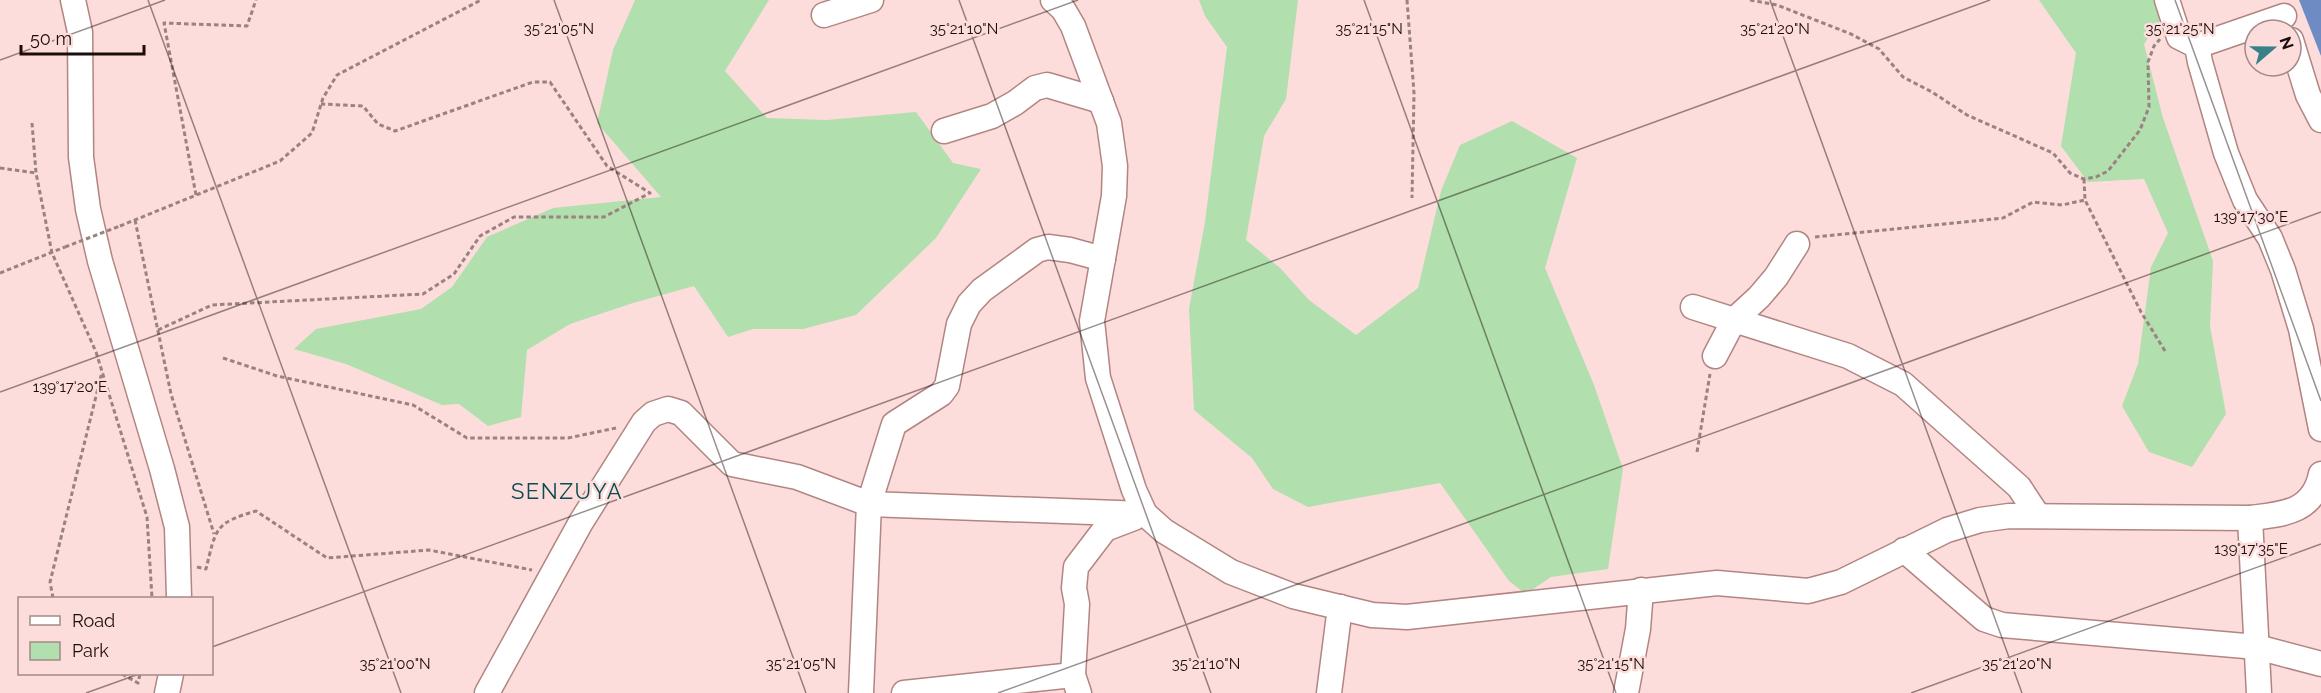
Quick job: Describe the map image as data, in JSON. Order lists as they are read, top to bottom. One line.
{"districts":["SENZUYA"],"legend":["Road","Park"],"scale_bar":"50 m","north":"right","coordinates":["35°21'05\"N","35°21'10\"N","35°21'15\"N","35°21'20\"N","35°21'25\"N","139°17'30\"E","139°17'20\"E","139°17'35\"E","35°21'00\"N"]}
